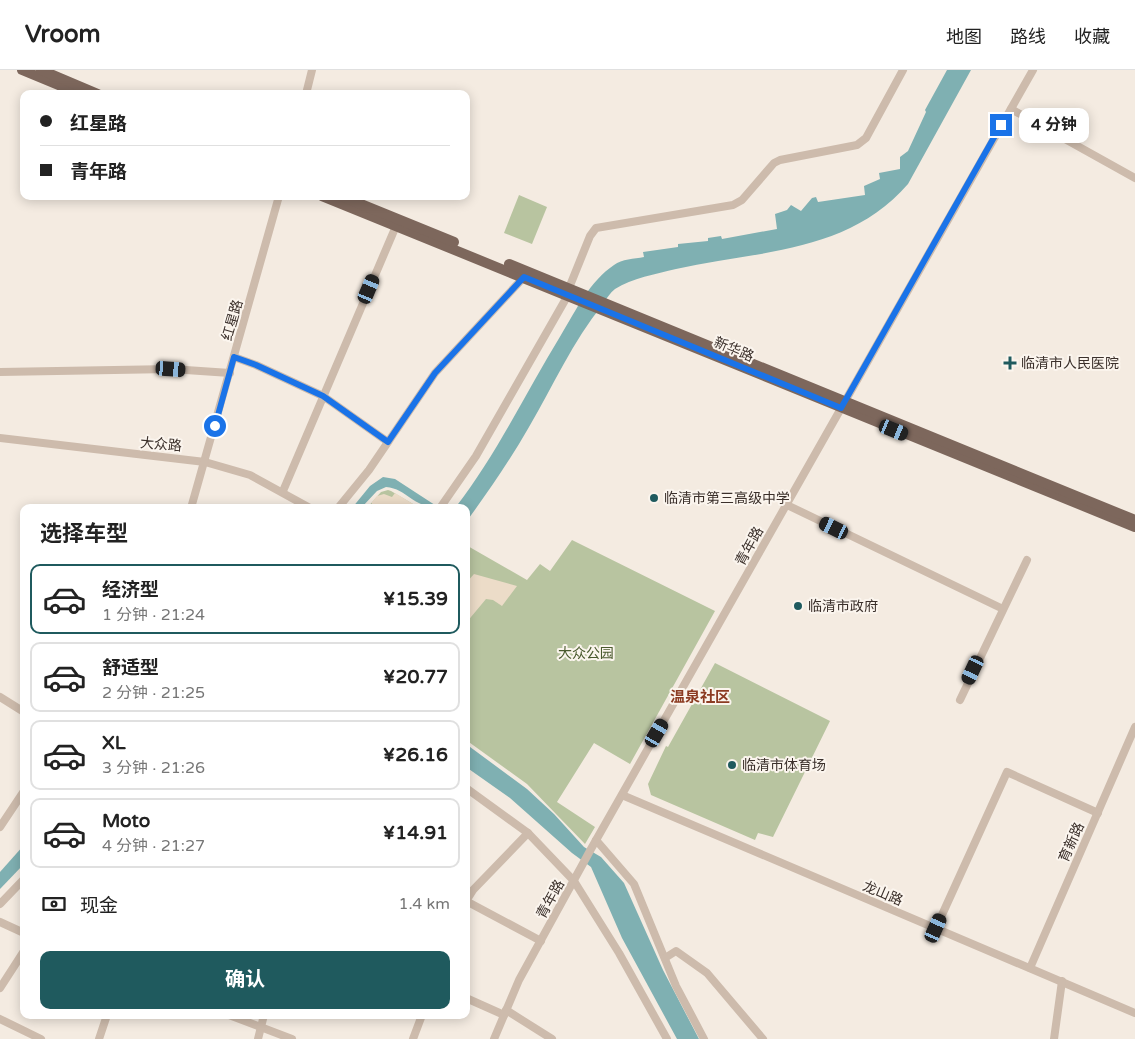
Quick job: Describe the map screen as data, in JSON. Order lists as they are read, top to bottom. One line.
{"streets":{"main road":["新华路"],"street":["红星路","大众路","青年路","育新路","龙山路"]},"crossings":[["红星路","大众路"],["新华路","青年路"],["青年路","龙山路"],["育新路","龙山路"]],"districts":["温泉社区"],"parks":["大众公园"],"places":{"health":["临清市人民医院"],"other":["临清市第三高级中学","临清市政府","临清市体育场"]},"page":{"header":"Vroom","nav":["地图","路线","收藏"],"banner":["红星路","青年路"],"bubble":"4 分钟","heading":"选择车型","list":[{"name":"经济型","note":"1 分钟 · 21:24","value":"¥15.39"},{"name":"舒适型","note":"2 分钟 · 21:25","value":"¥20.77"},{"name":"XL","note":"3 分钟 · 21:26","value":"¥26.16"},{"name":"Moto","note":"4 分钟 · 21:27","value":"¥14.91"}],"pay":["现金","1.4 km"],"buttons":"确认"}}
